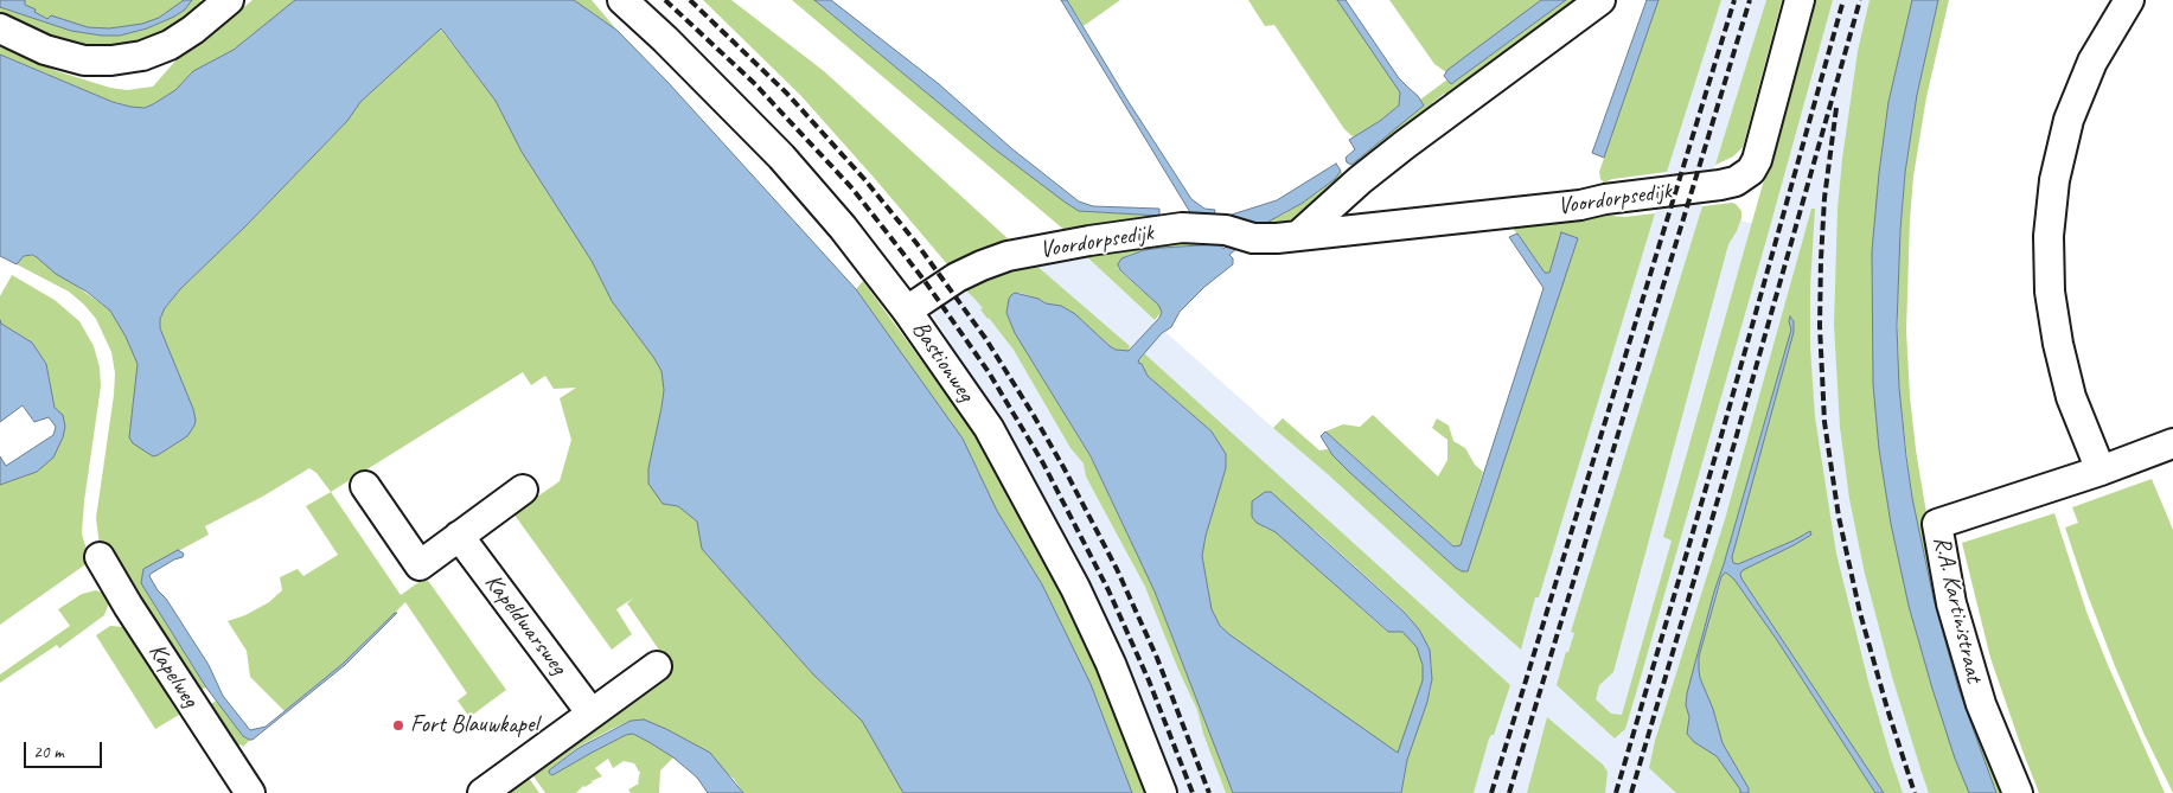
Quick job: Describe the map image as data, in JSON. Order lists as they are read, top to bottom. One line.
{"streets":{"street":["Voordorpsedijk","Bastionweg","R.A. Kartinistraat","Kapeldwarsweg","Kapelweg"]},"crossings":[["Voordorpsedijk","Bastionweg"]],"places":["Fort Blauwkapel"],"scale_bar":"20 m"}
